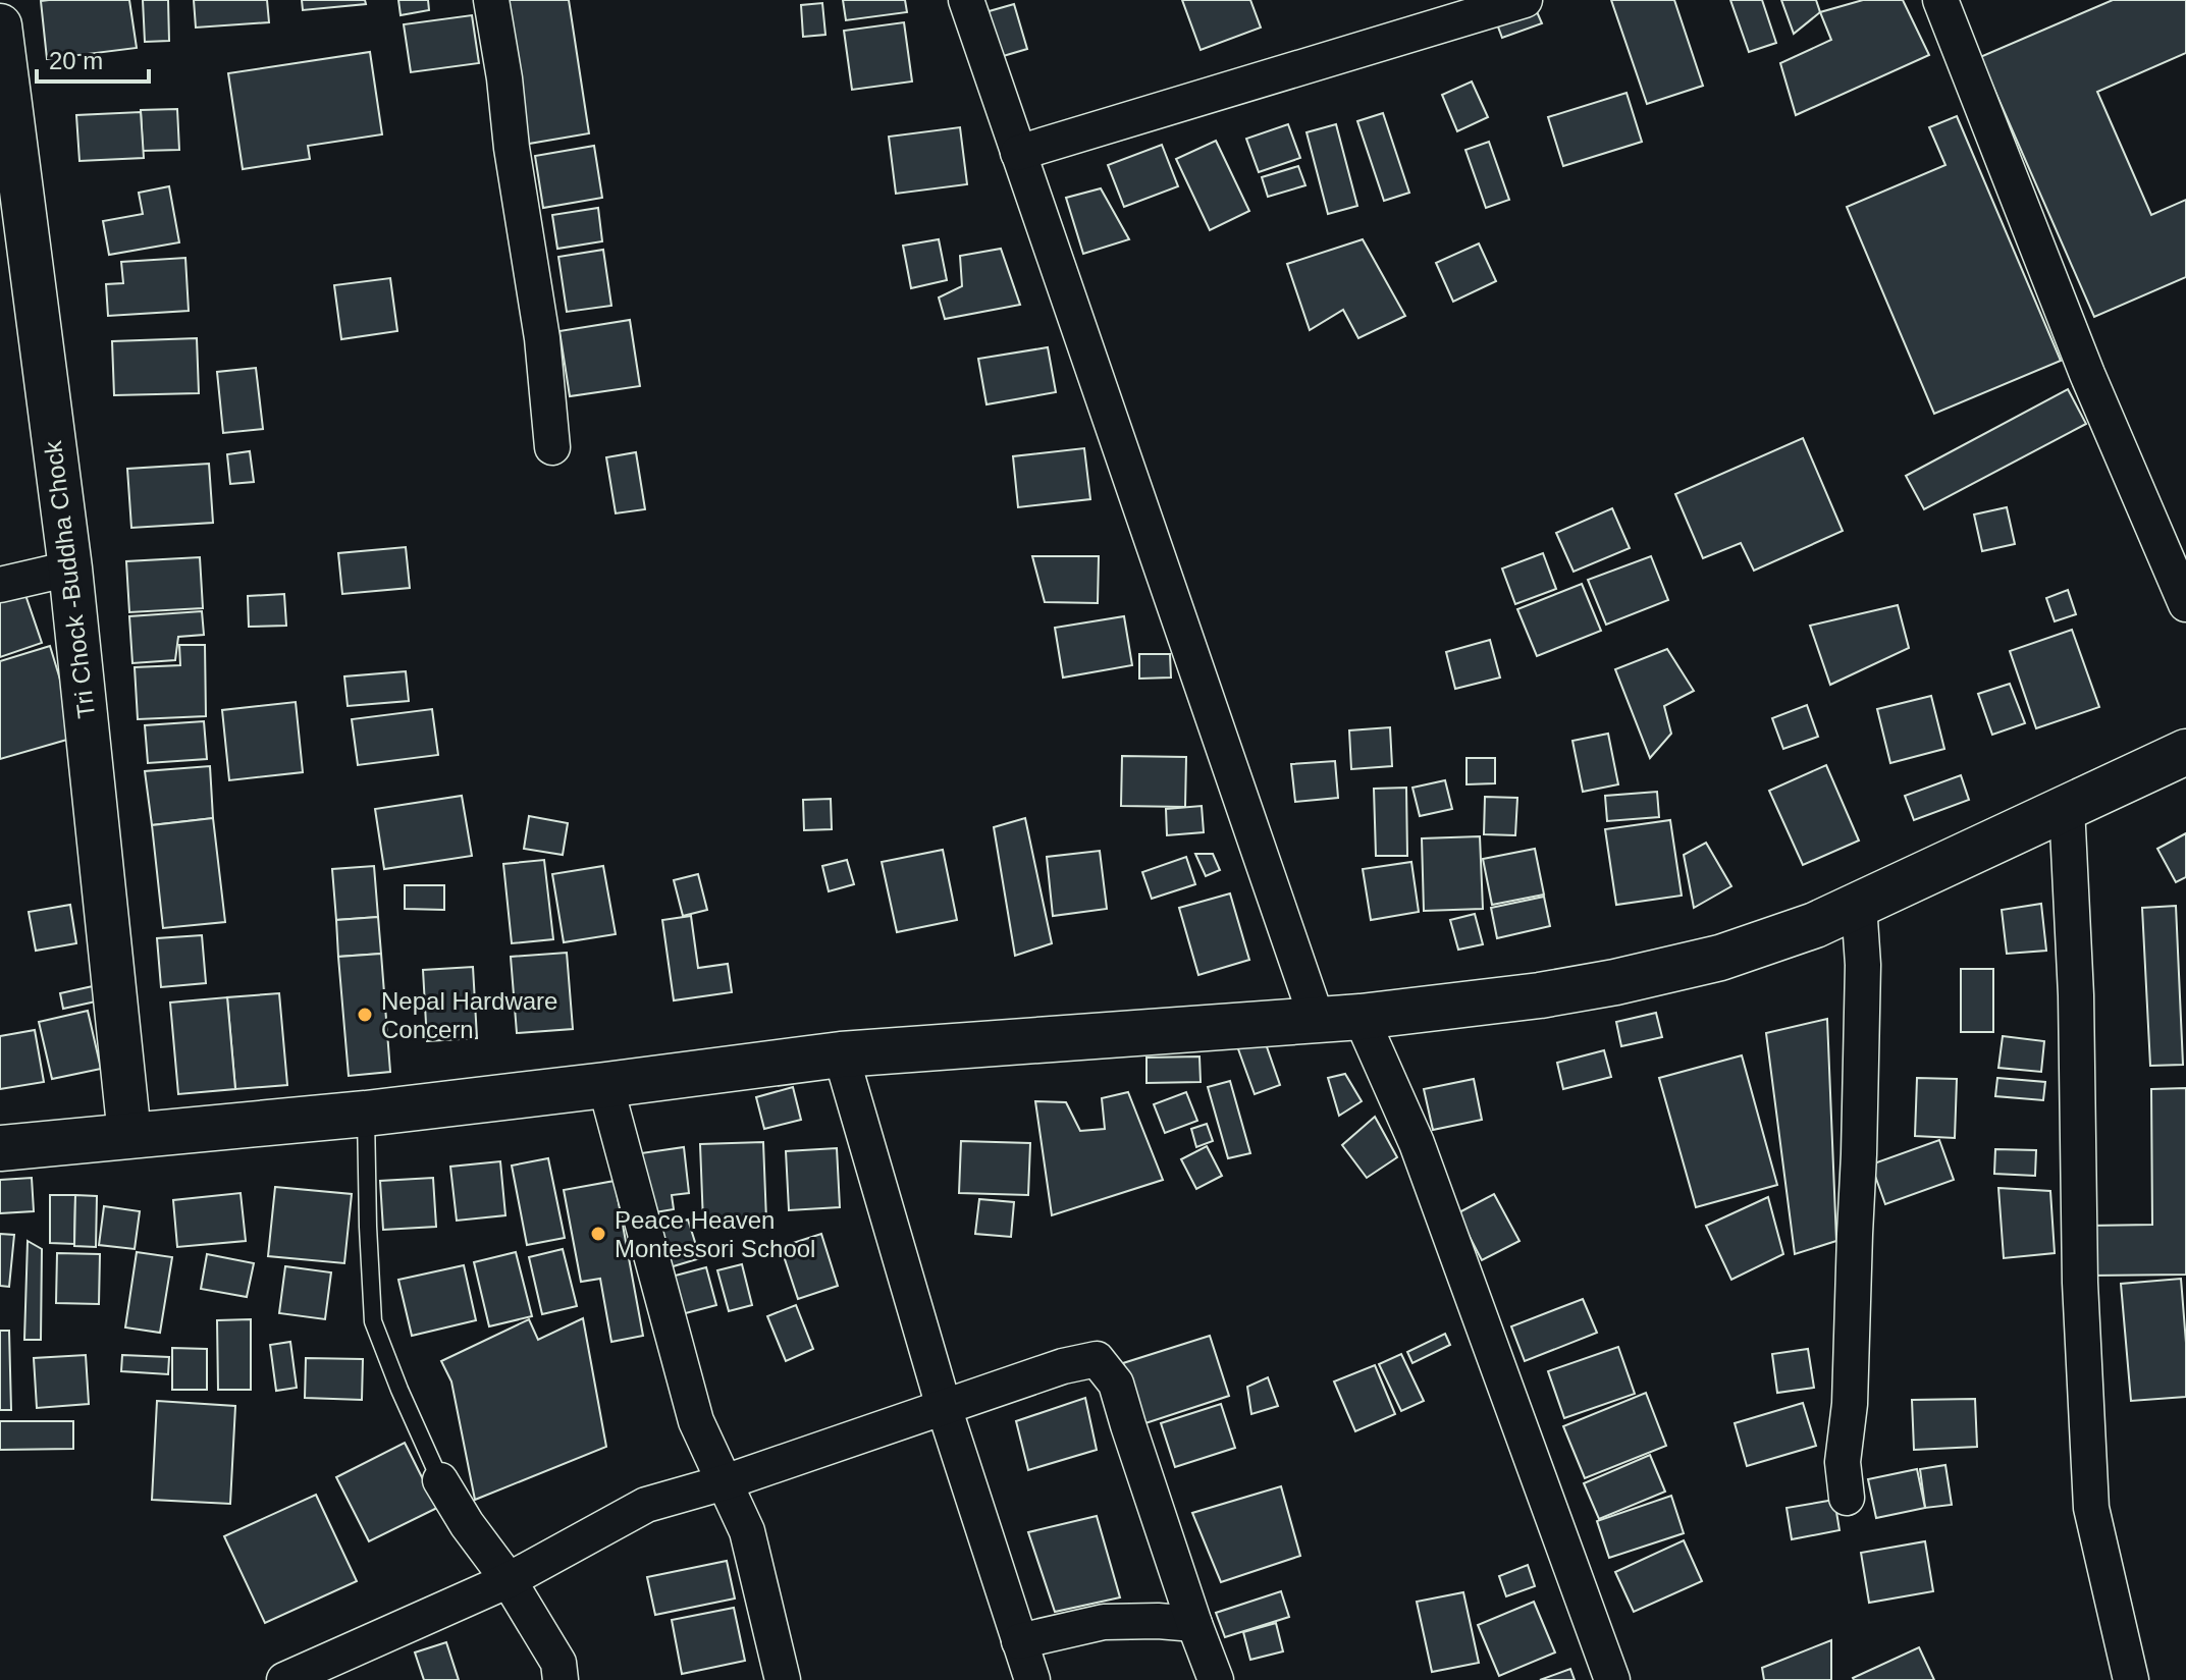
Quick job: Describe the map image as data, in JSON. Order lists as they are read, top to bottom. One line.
{"streets":{"street":["Tri Chock -Buddha Chock"]},"places":["Nepal Hardware Concern","Peace Heaven Montessori School"],"scale_bar":"20 m"}
